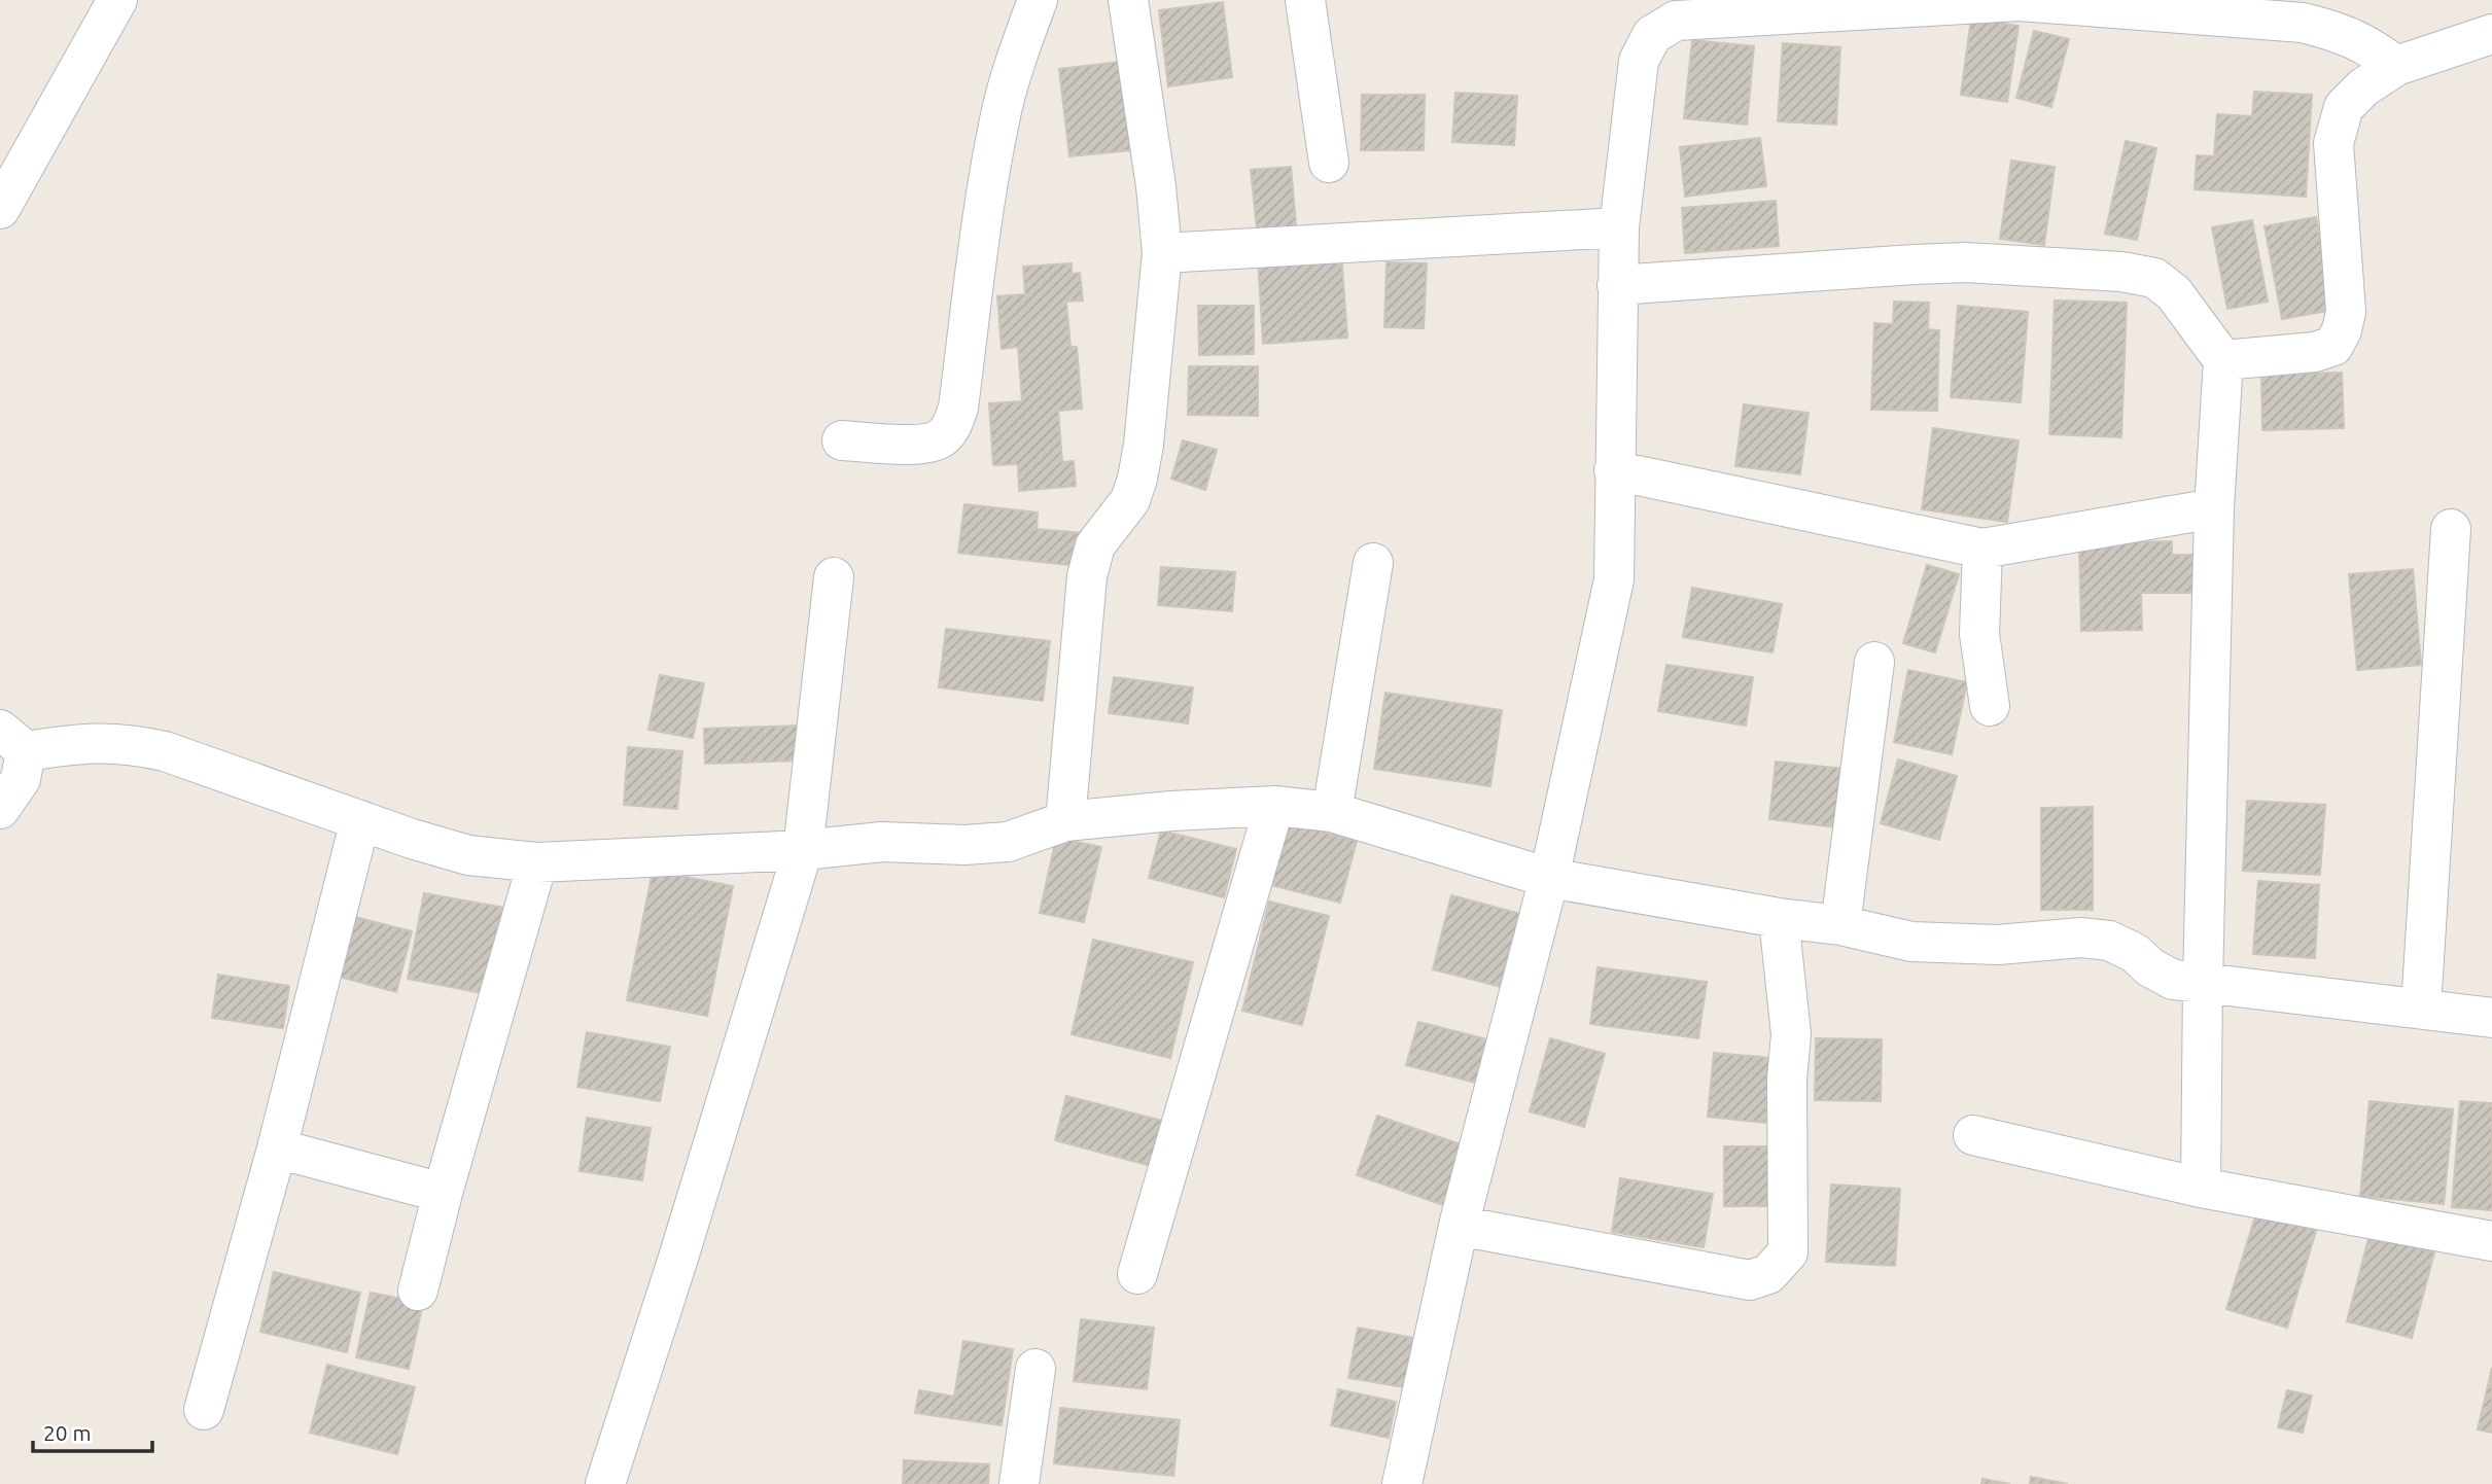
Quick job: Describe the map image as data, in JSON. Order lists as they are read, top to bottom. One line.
{"scale_bar":"20 m"}
